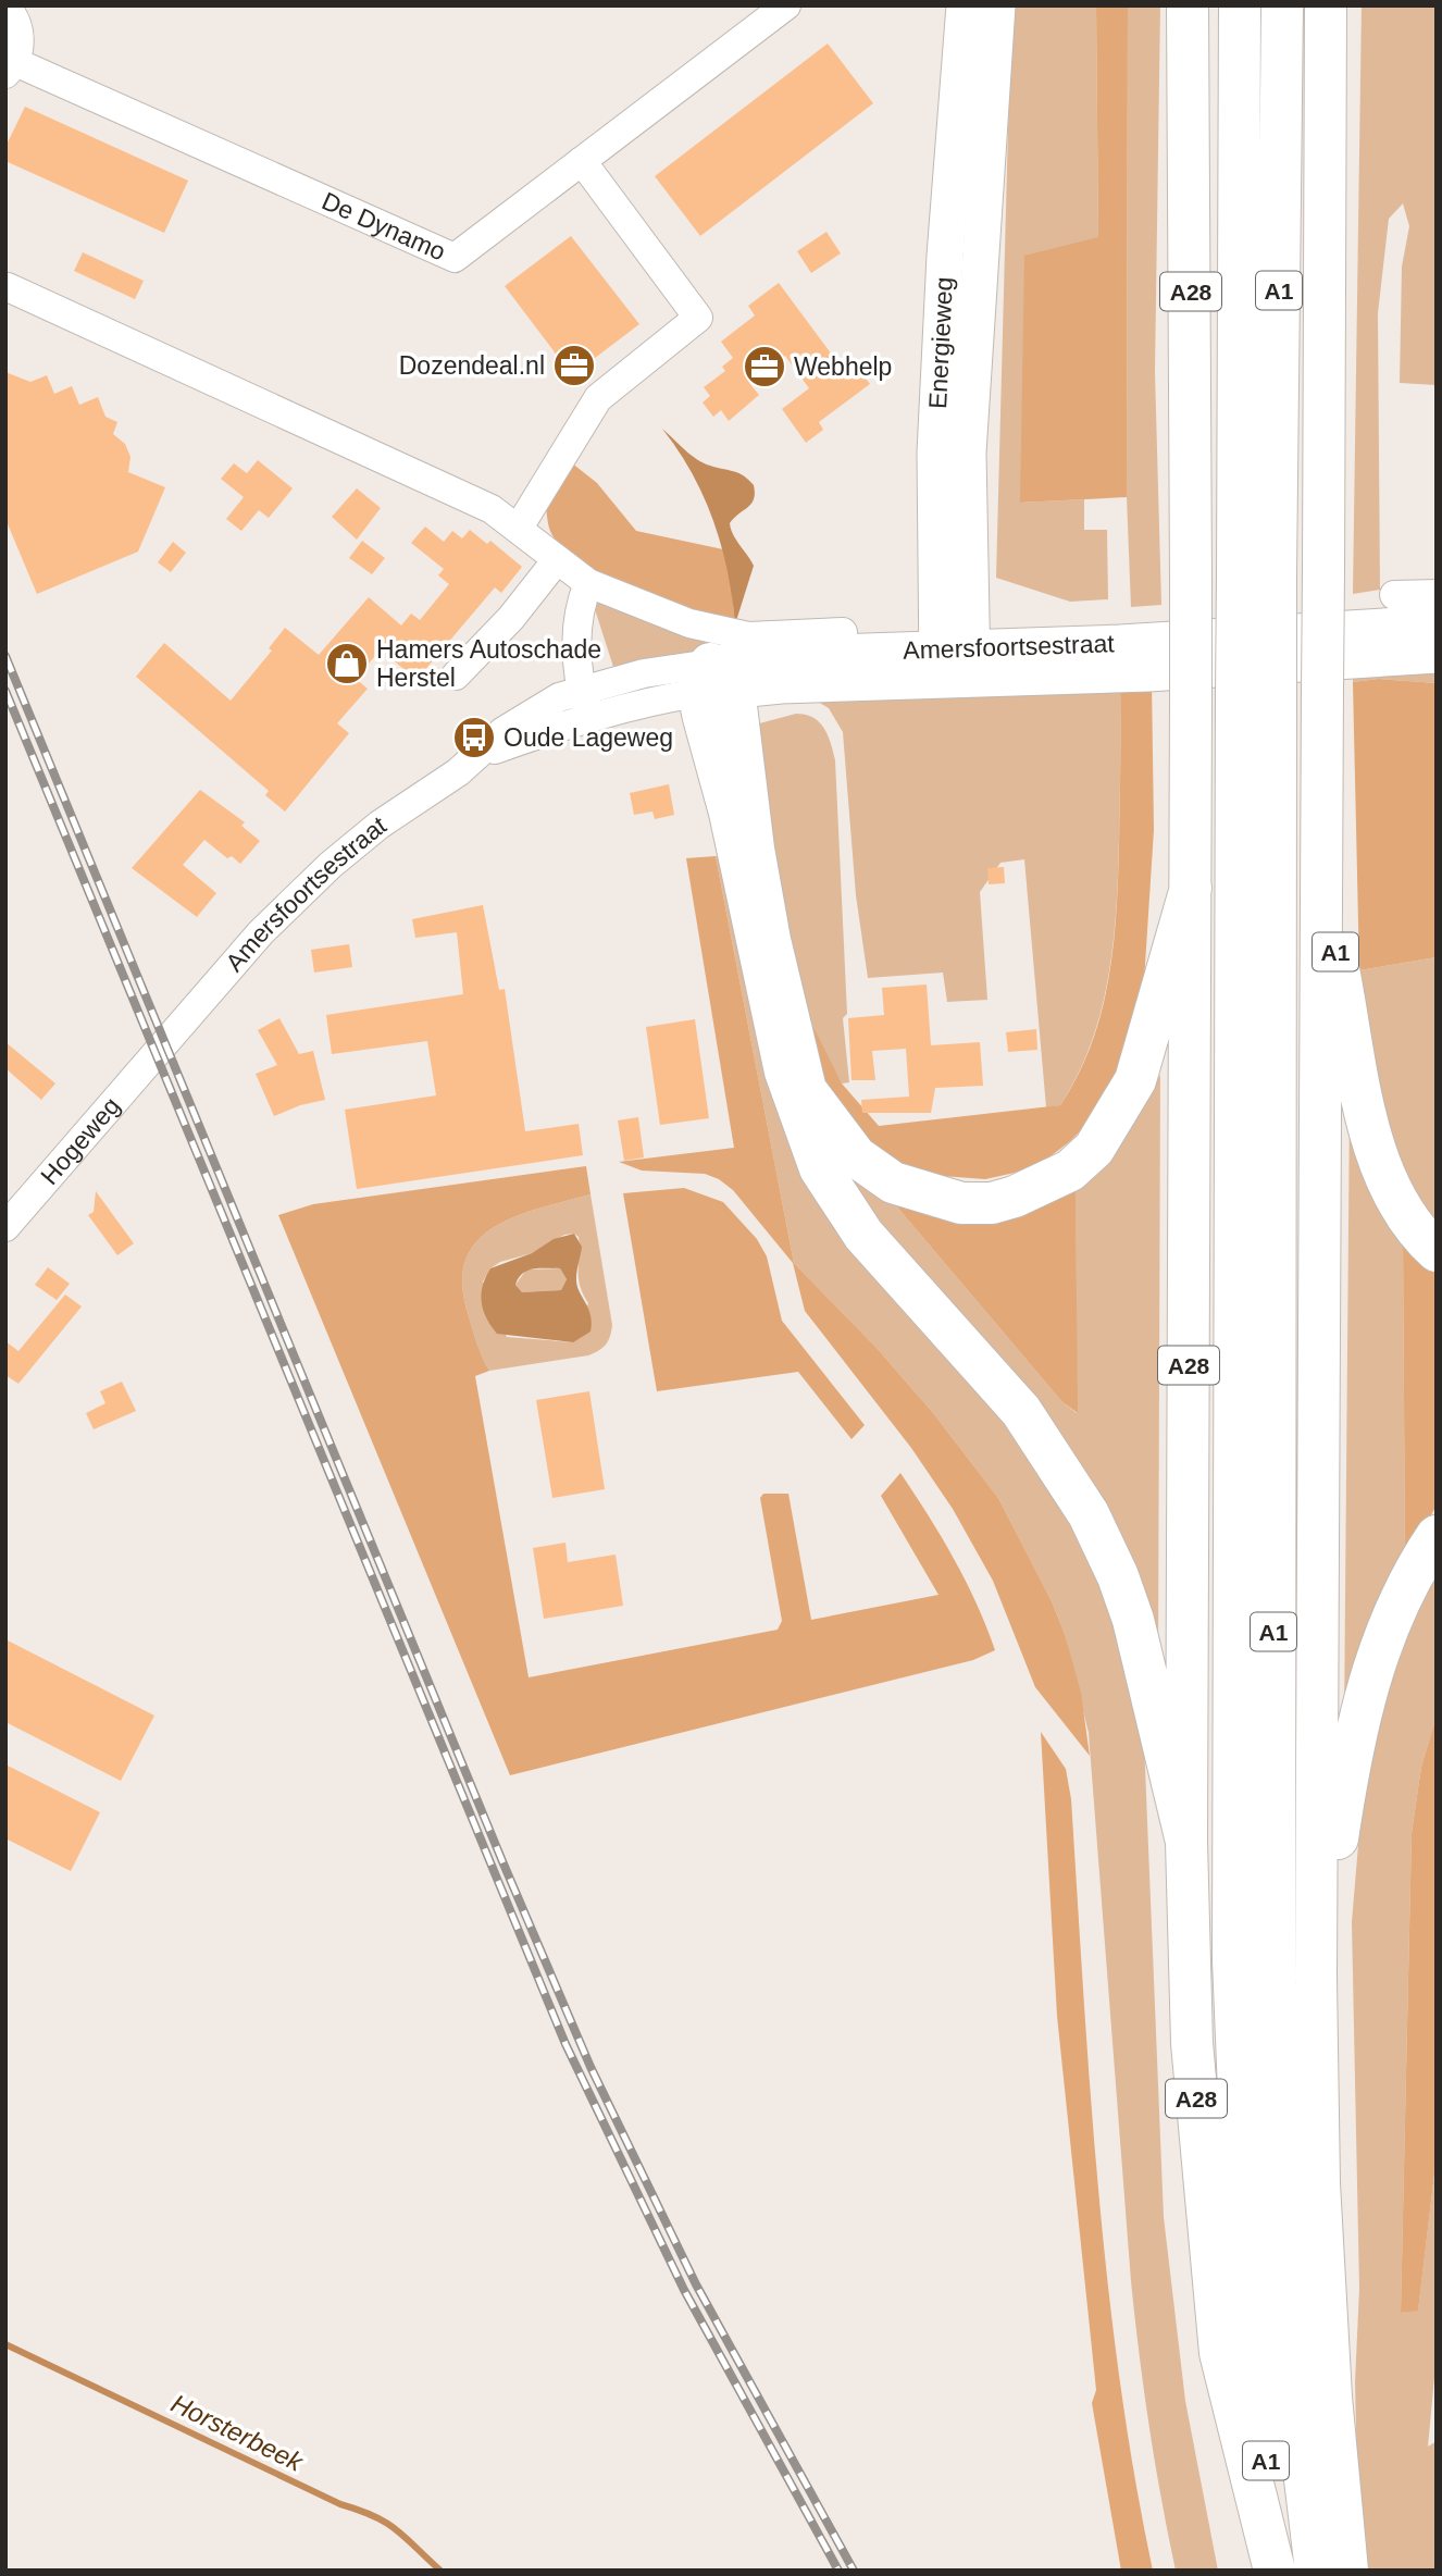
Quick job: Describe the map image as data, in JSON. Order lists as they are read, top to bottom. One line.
{"streets":{"highway":["A1","A28"],"main road":["Energieweg","Amersfoortsestraat"],"street":["De Dynamo","Hogeweg"]},"crossings":[["A1","A28"],["A28","Amersfoortsestraat"],["Energieweg","Amersfoortsestraat"],["Amersfoortsestraat","Hogeweg"]],"water":["Horsterbeek"],"places":{"office":["Dozendeal.nl","Webhelp"],"shop":["Hamers Autoschade Herstel"],"bus stop":["Oude Lageweg"]}}
